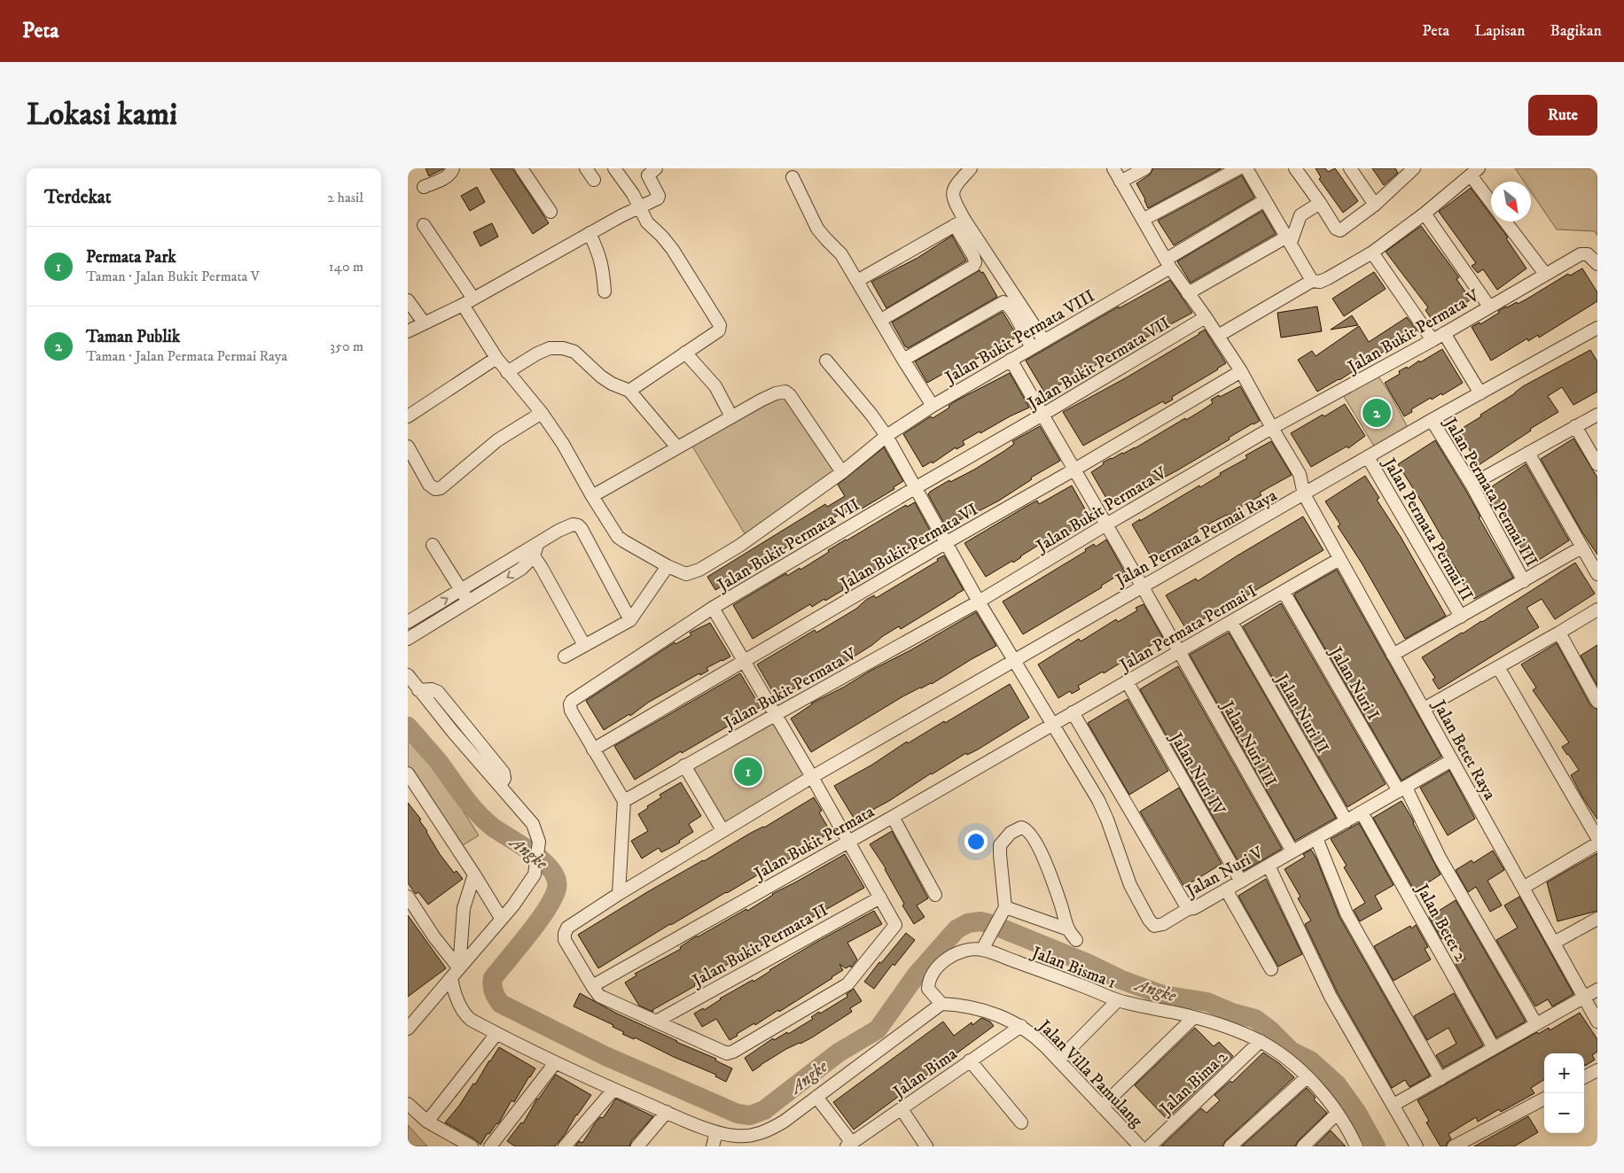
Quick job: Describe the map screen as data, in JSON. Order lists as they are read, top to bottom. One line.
{"streets":{"street":["Jalan Bukit Permata V","Jalan Bukit Permata VIII","Jalan Bukit Permata VII","Jalan Permata Permai III","Jalan Permata Permai II","Jalan Permata Permai Raya","Jalan Bukit Permata VI","Jalan Permata Permai I","Jalan Nuri I","Jalan Nuri II","Jalan Nuri III","Jalan Betet Raya","Jalan Nuri IV","Jalan Bukit Permata","Jalan Nuri V","Jalan Betet 2","Jalan Bukit Permata II","Jalan Bisma 1","Jalan Bima","Jalan Villa Pamulang","Jalan Bima 2"]},"crossings":[["Jalan Bukit Permata V","Jalan Bukit Permata VII"],["Jalan Bukit Permata V","Jalan Nuri III"],["Jalan Bukit Permata V","Jalan Betet Raya"],["Jalan Bukit Permata VIII","Jalan Nuri III"],["Jalan Bukit Permata VIII","Jalan Betet Raya"],["Jalan Bukit Permata VII","Jalan Bukit Permata VI"],["Jalan Bukit Permata VII","Jalan Nuri III"],["Jalan Bukit Permata VII","Jalan Betet Raya"],["Jalan Permata Permai III","Jalan Permata Permai Raya"],["Jalan Permata Permai II","Jalan Permata Permai Raya"],["Jalan Permata Permai Raya","Jalan Nuri III"],["Jalan Permata Permai Raya","Jalan Betet Raya"],["Jalan Permata Permai Raya","Jalan Bukit Permata"],["Jalan Bukit Permata VI","Jalan Nuri III"],["Jalan Bukit Permata VI","Jalan Betet Raya"],["Jalan Permata Permai I","Jalan Nuri I"],["Jalan Permata Permai I","Jalan Nuri II"],["Jalan Permata Permai I","Jalan Nuri III"],["Jalan Permata Permai I","Jalan Betet Raya"],["Jalan Permata Permai I","Jalan Nuri IV"],["Jalan Permata Permai I","Jalan Bukit Permata"],["Jalan Permata Permai I","Jalan Nuri V"],["Jalan Nuri I","Jalan Nuri V"],["Jalan Nuri II","Jalan Nuri V"],["Jalan Nuri III","Jalan Nuri V"],["Jalan Betet Raya","Jalan Nuri V"],["Jalan Nuri IV","Jalan Nuri V"],["Jalan Nuri V","Jalan Betet 2"],["Jalan Bisma 1","Jalan Villa Pamulang"],["Jalan Bisma 1","Jalan Bima 2"],["Jalan Bima","Jalan Villa Pamulang"]],"water":["Angke"],"north":"bottom right","page":{"header":"Peta","nav":["Peta","Lapisan","Bagikan"],"buttons":"Rute","title":"Lokasi kami","heading":["Terdekat","2 hasil"],"list":[{"mark":"1","name":"Permata Park","note":"Taman · Jalan Bukit Permata V","value":"140 m"},{"mark":"2","name":"Taman Publik","note":"Taman · Jalan Permata Permai Raya","value":"350 m"}],"pins":["2","1"],"map_buttons":["+","−"]}}
